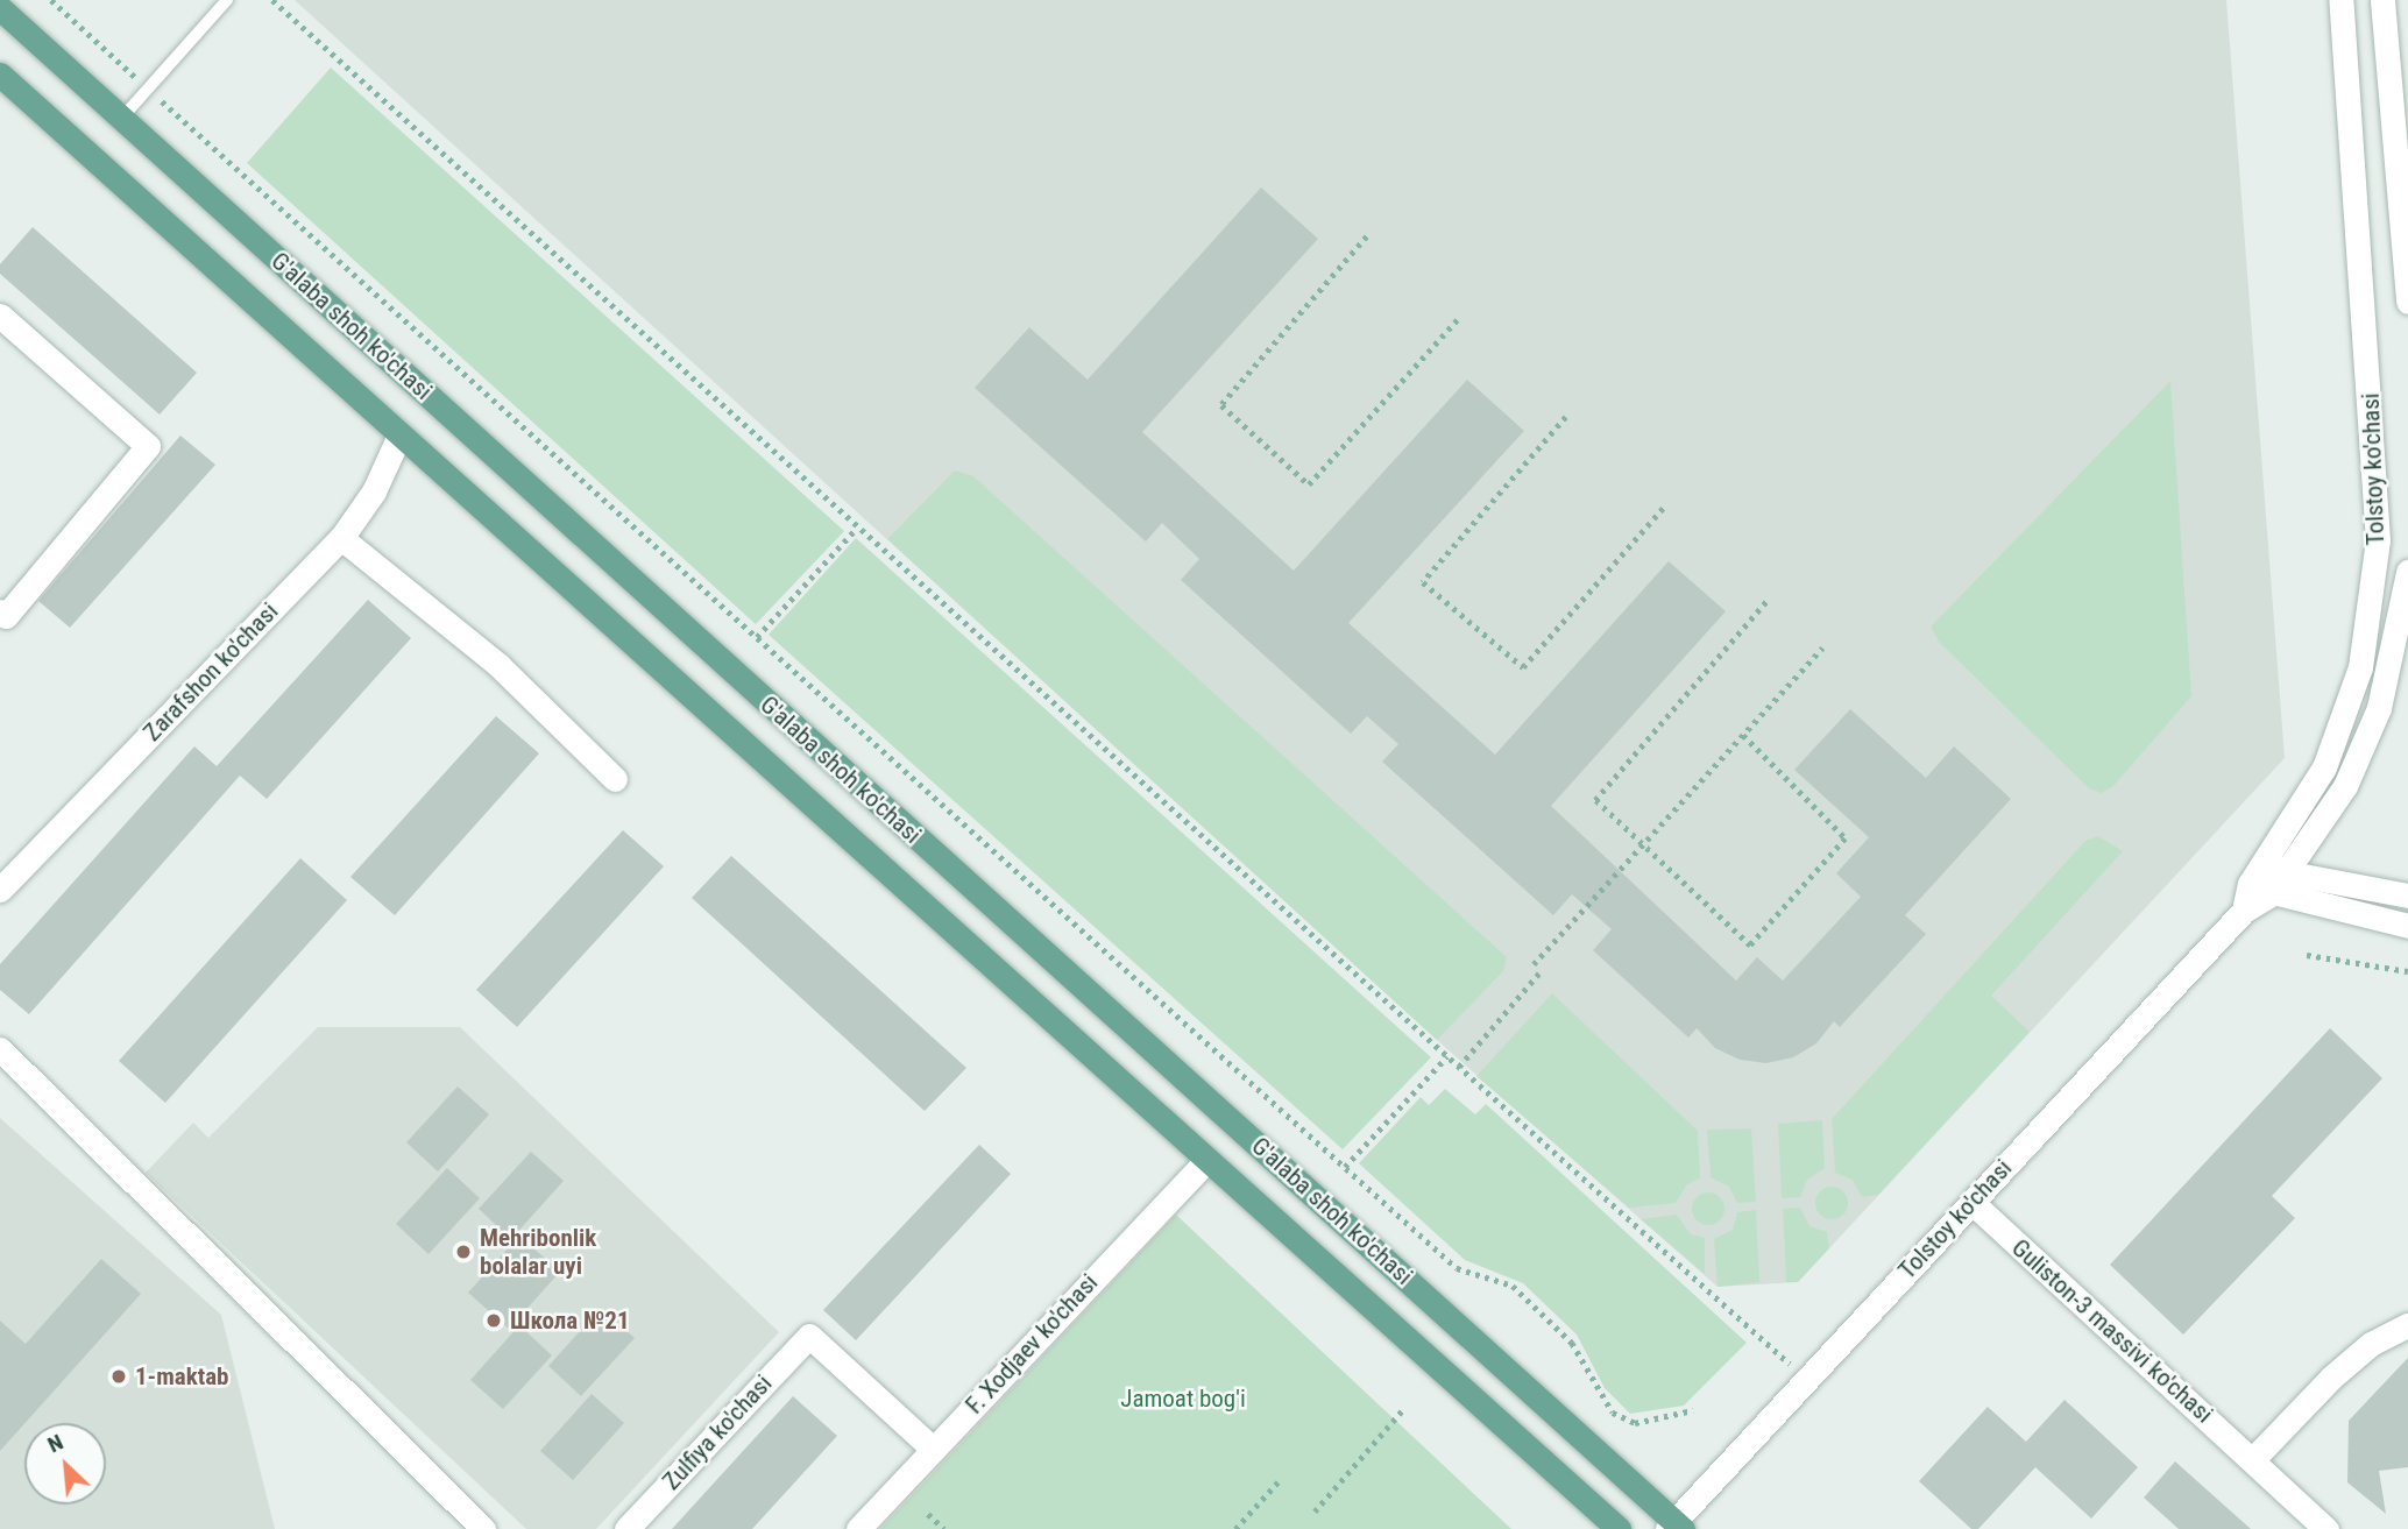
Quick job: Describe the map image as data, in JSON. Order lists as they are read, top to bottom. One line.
{"streets":{"main road":["G'alaba shoh ko'chasi"],"street":["Tolstoy ko'chasi","Zarafshon ko'chasi","Guliston-3 massivi ko'chasi","F. Xodjaev ko'chasi","Zulfiya ko'chasi"]},"crossings":[["G'alaba shoh ko'chasi","Tolstoy ko'chasi"],["G'alaba shoh ko'chasi","Zarafshon ko'chasi"],["G'alaba shoh ko'chasi","F. Xodjaev ko'chasi"],["Tolstoy ko'chasi","Guliston-3 massivi ko'chasi"],["F. Xodjaev ko'chasi","Zulfiya ko'chasi"]],"parks":["Jamoat bog'i"],"places":["Mehribonlik bolalar uyi","Школа №21","1-maktab"],"north":"top left"}
